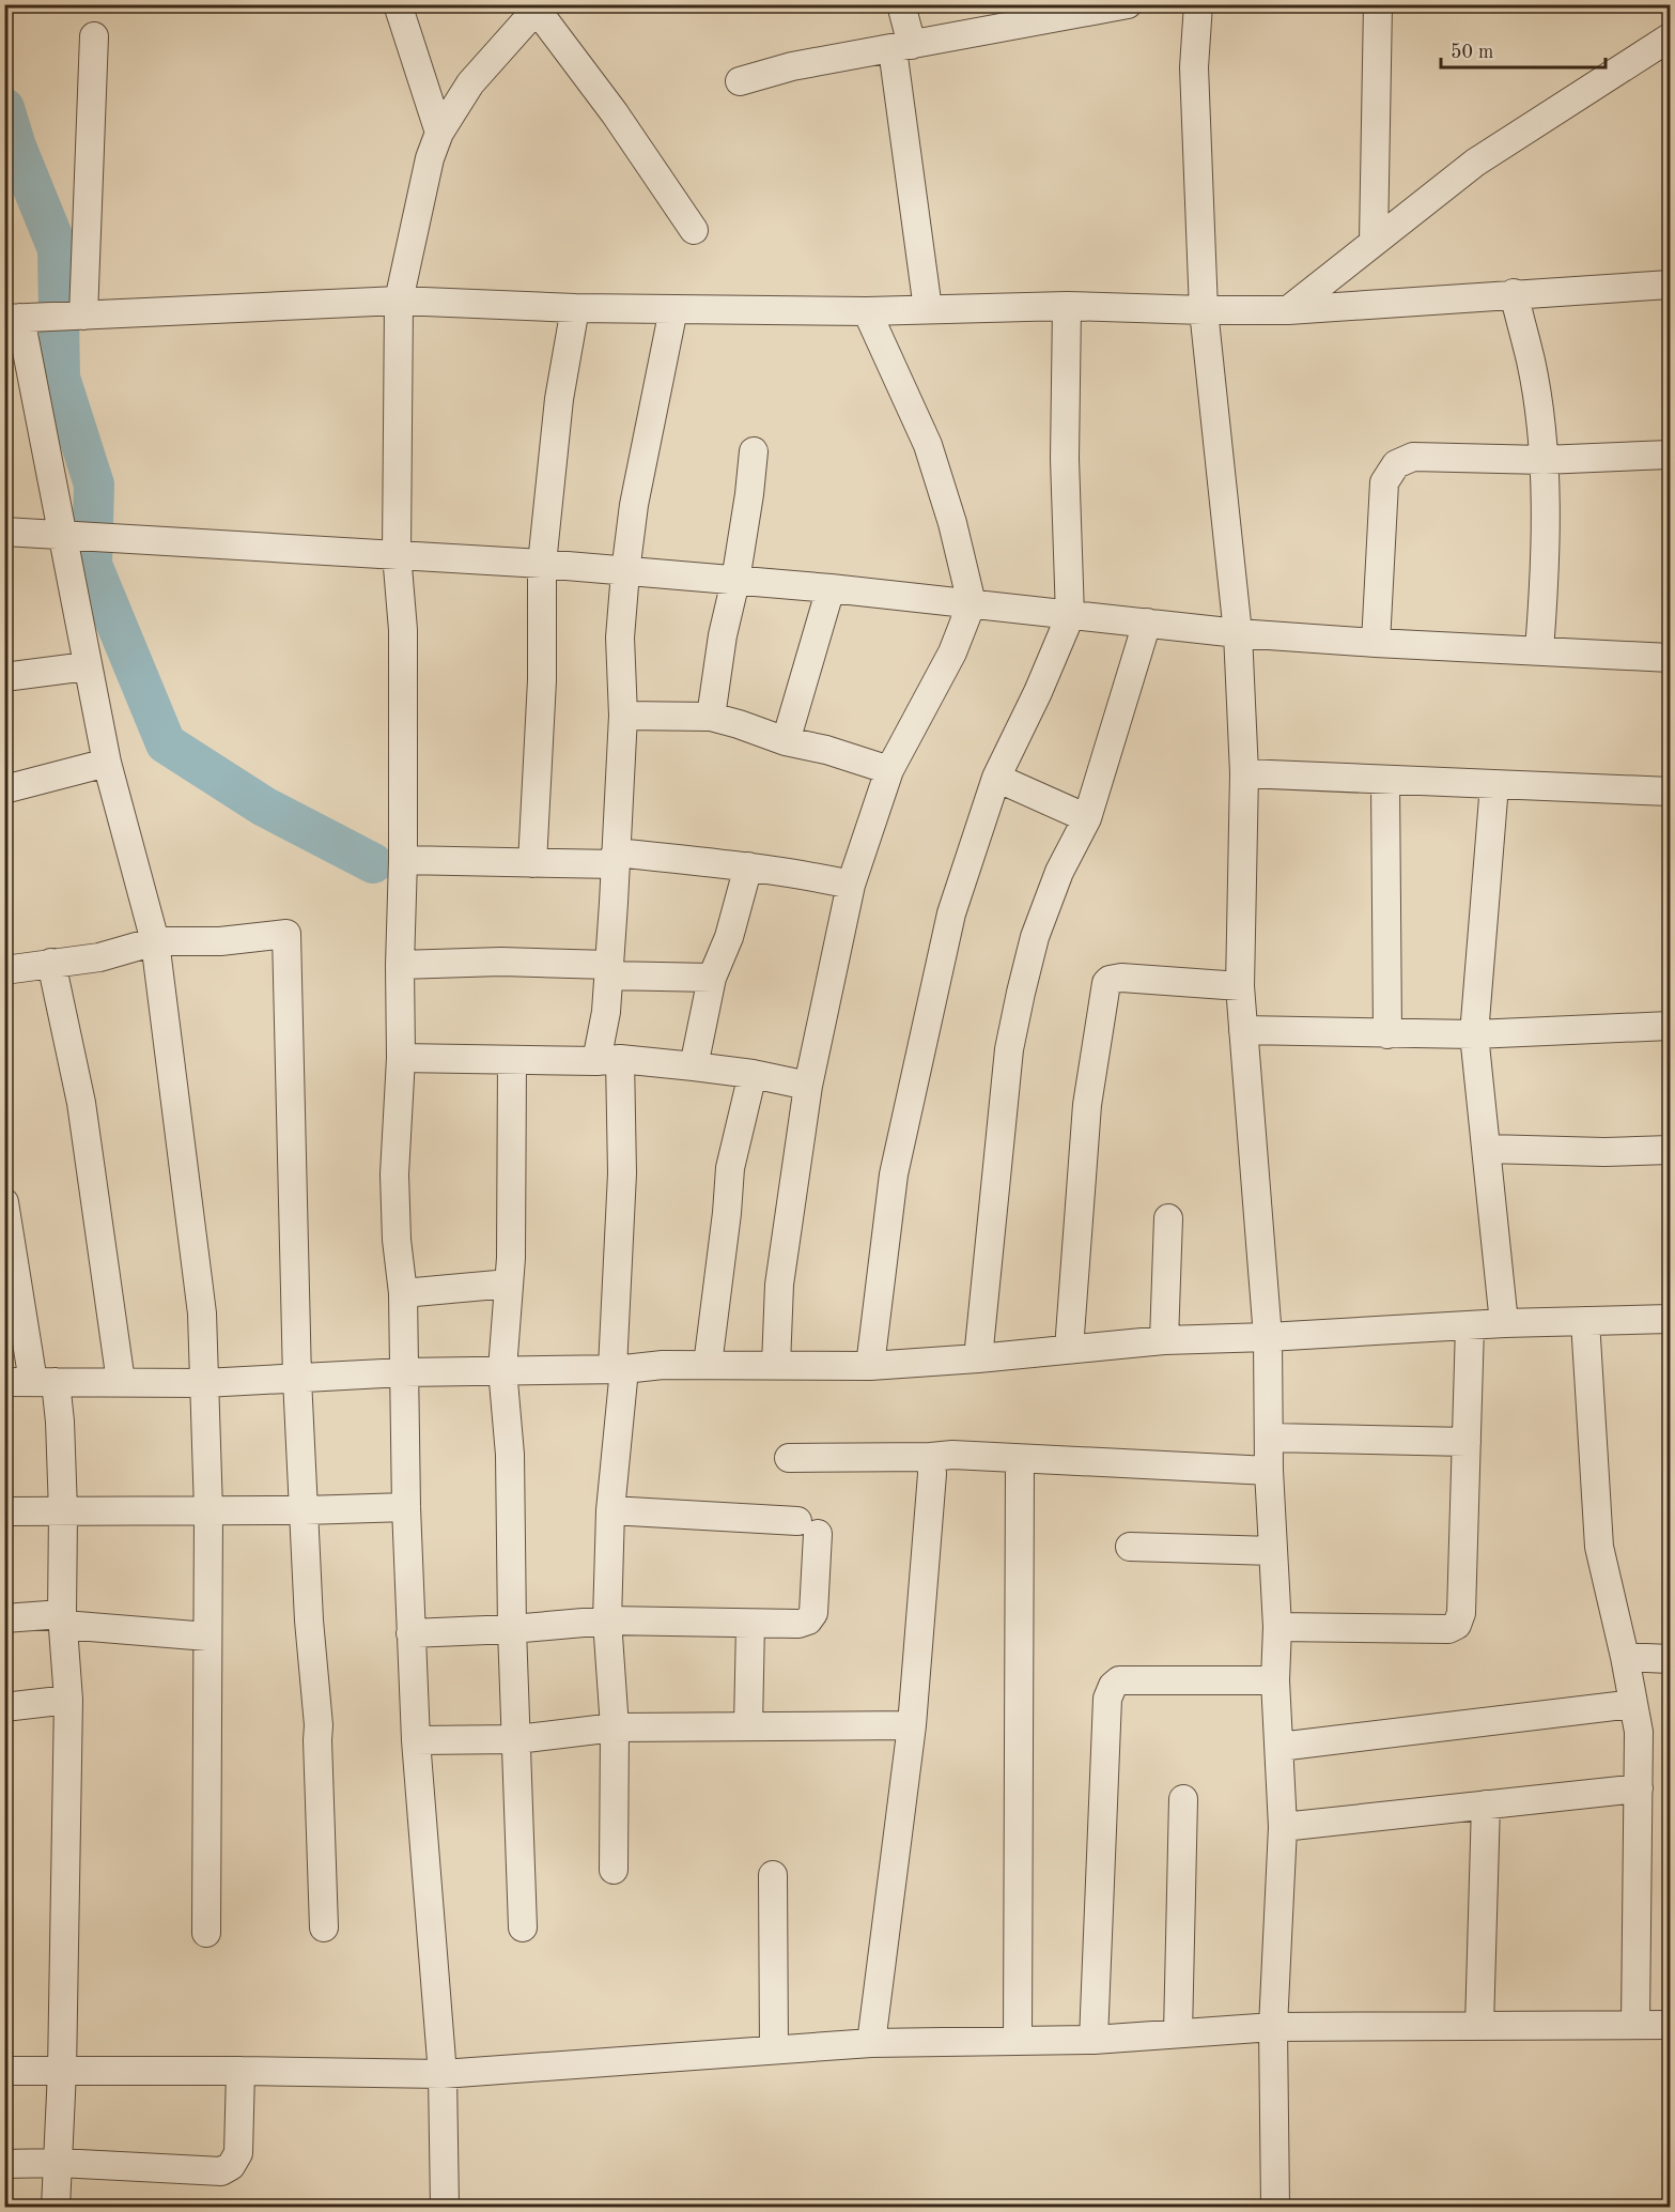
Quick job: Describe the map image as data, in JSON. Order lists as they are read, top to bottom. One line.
{"scale_bar":"50 m"}
